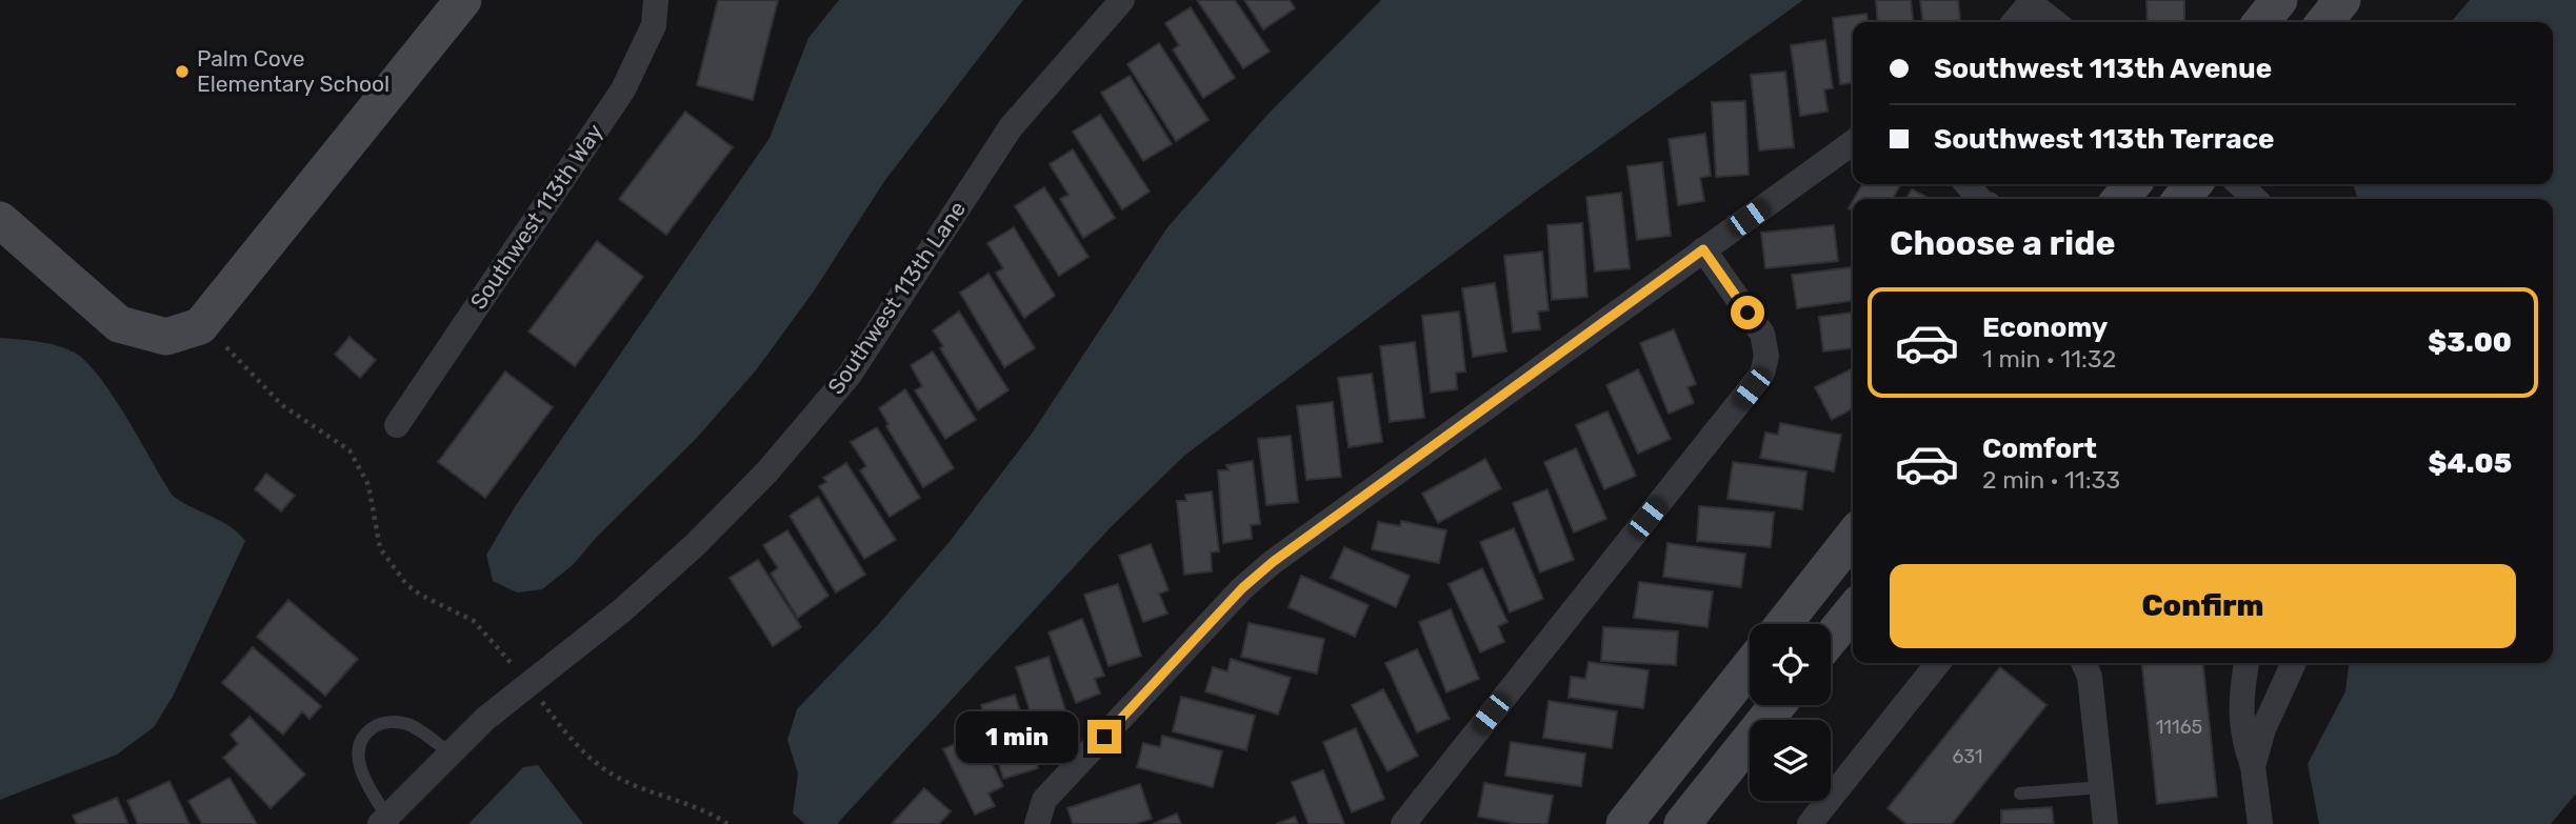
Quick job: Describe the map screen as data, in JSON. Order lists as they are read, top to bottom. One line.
{"streets":{"street":["Southwest 113th Way","Southwest 113th Lane"]},"places":["Palm Cove Elementary School"],"house_numbers":["11165","631"],"page":{"banner":["Southwest 113th Avenue","Southwest 113th Terrace"],"heading":"Choose a ride","list":[{"name":"Economy","note":"1 min · 11:32","value":"$3.00"},{"name":"Comfort","note":"2 min · 11:33","value":"$4.05"}],"buttons":"Confirm","bubble":"1 min"}}
